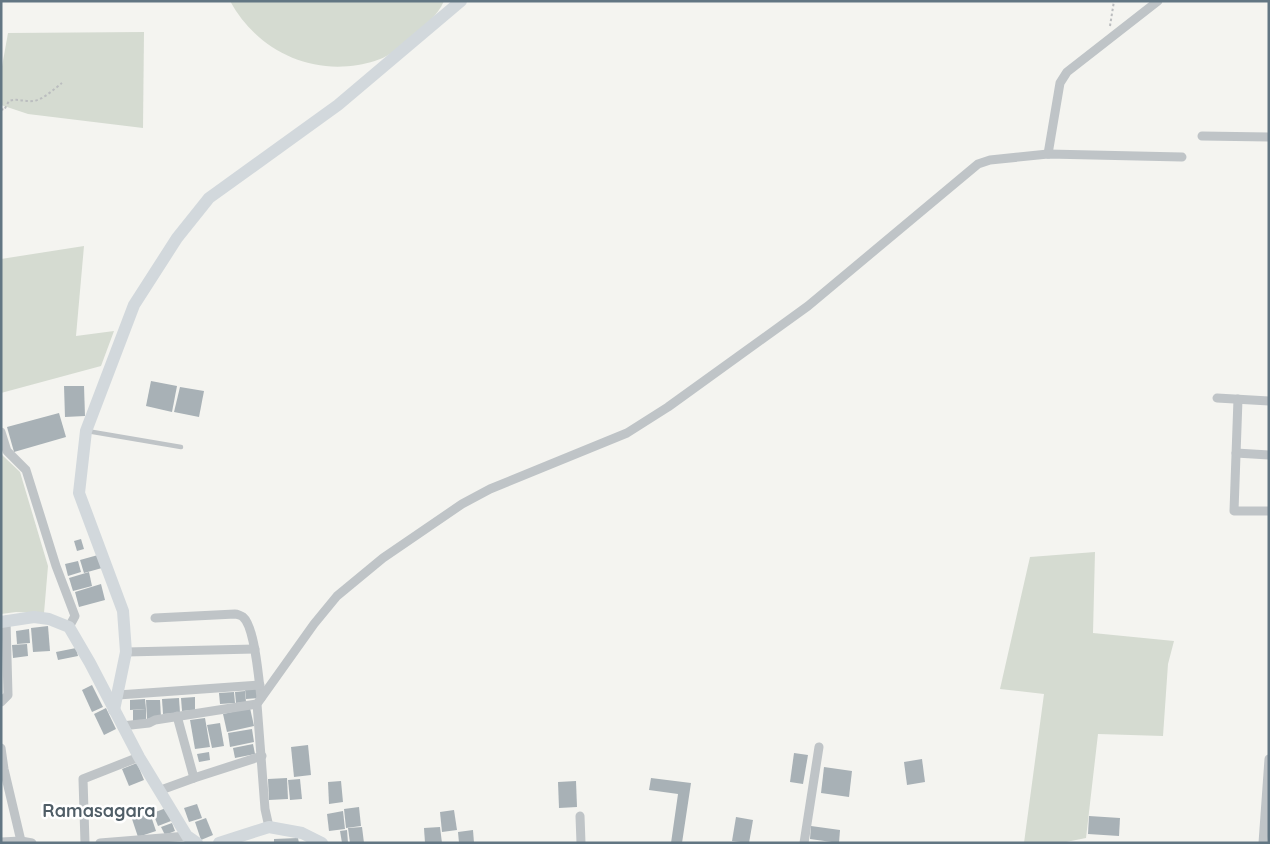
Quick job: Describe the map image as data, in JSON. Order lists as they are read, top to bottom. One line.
{"districts":["Ramasagara"]}
